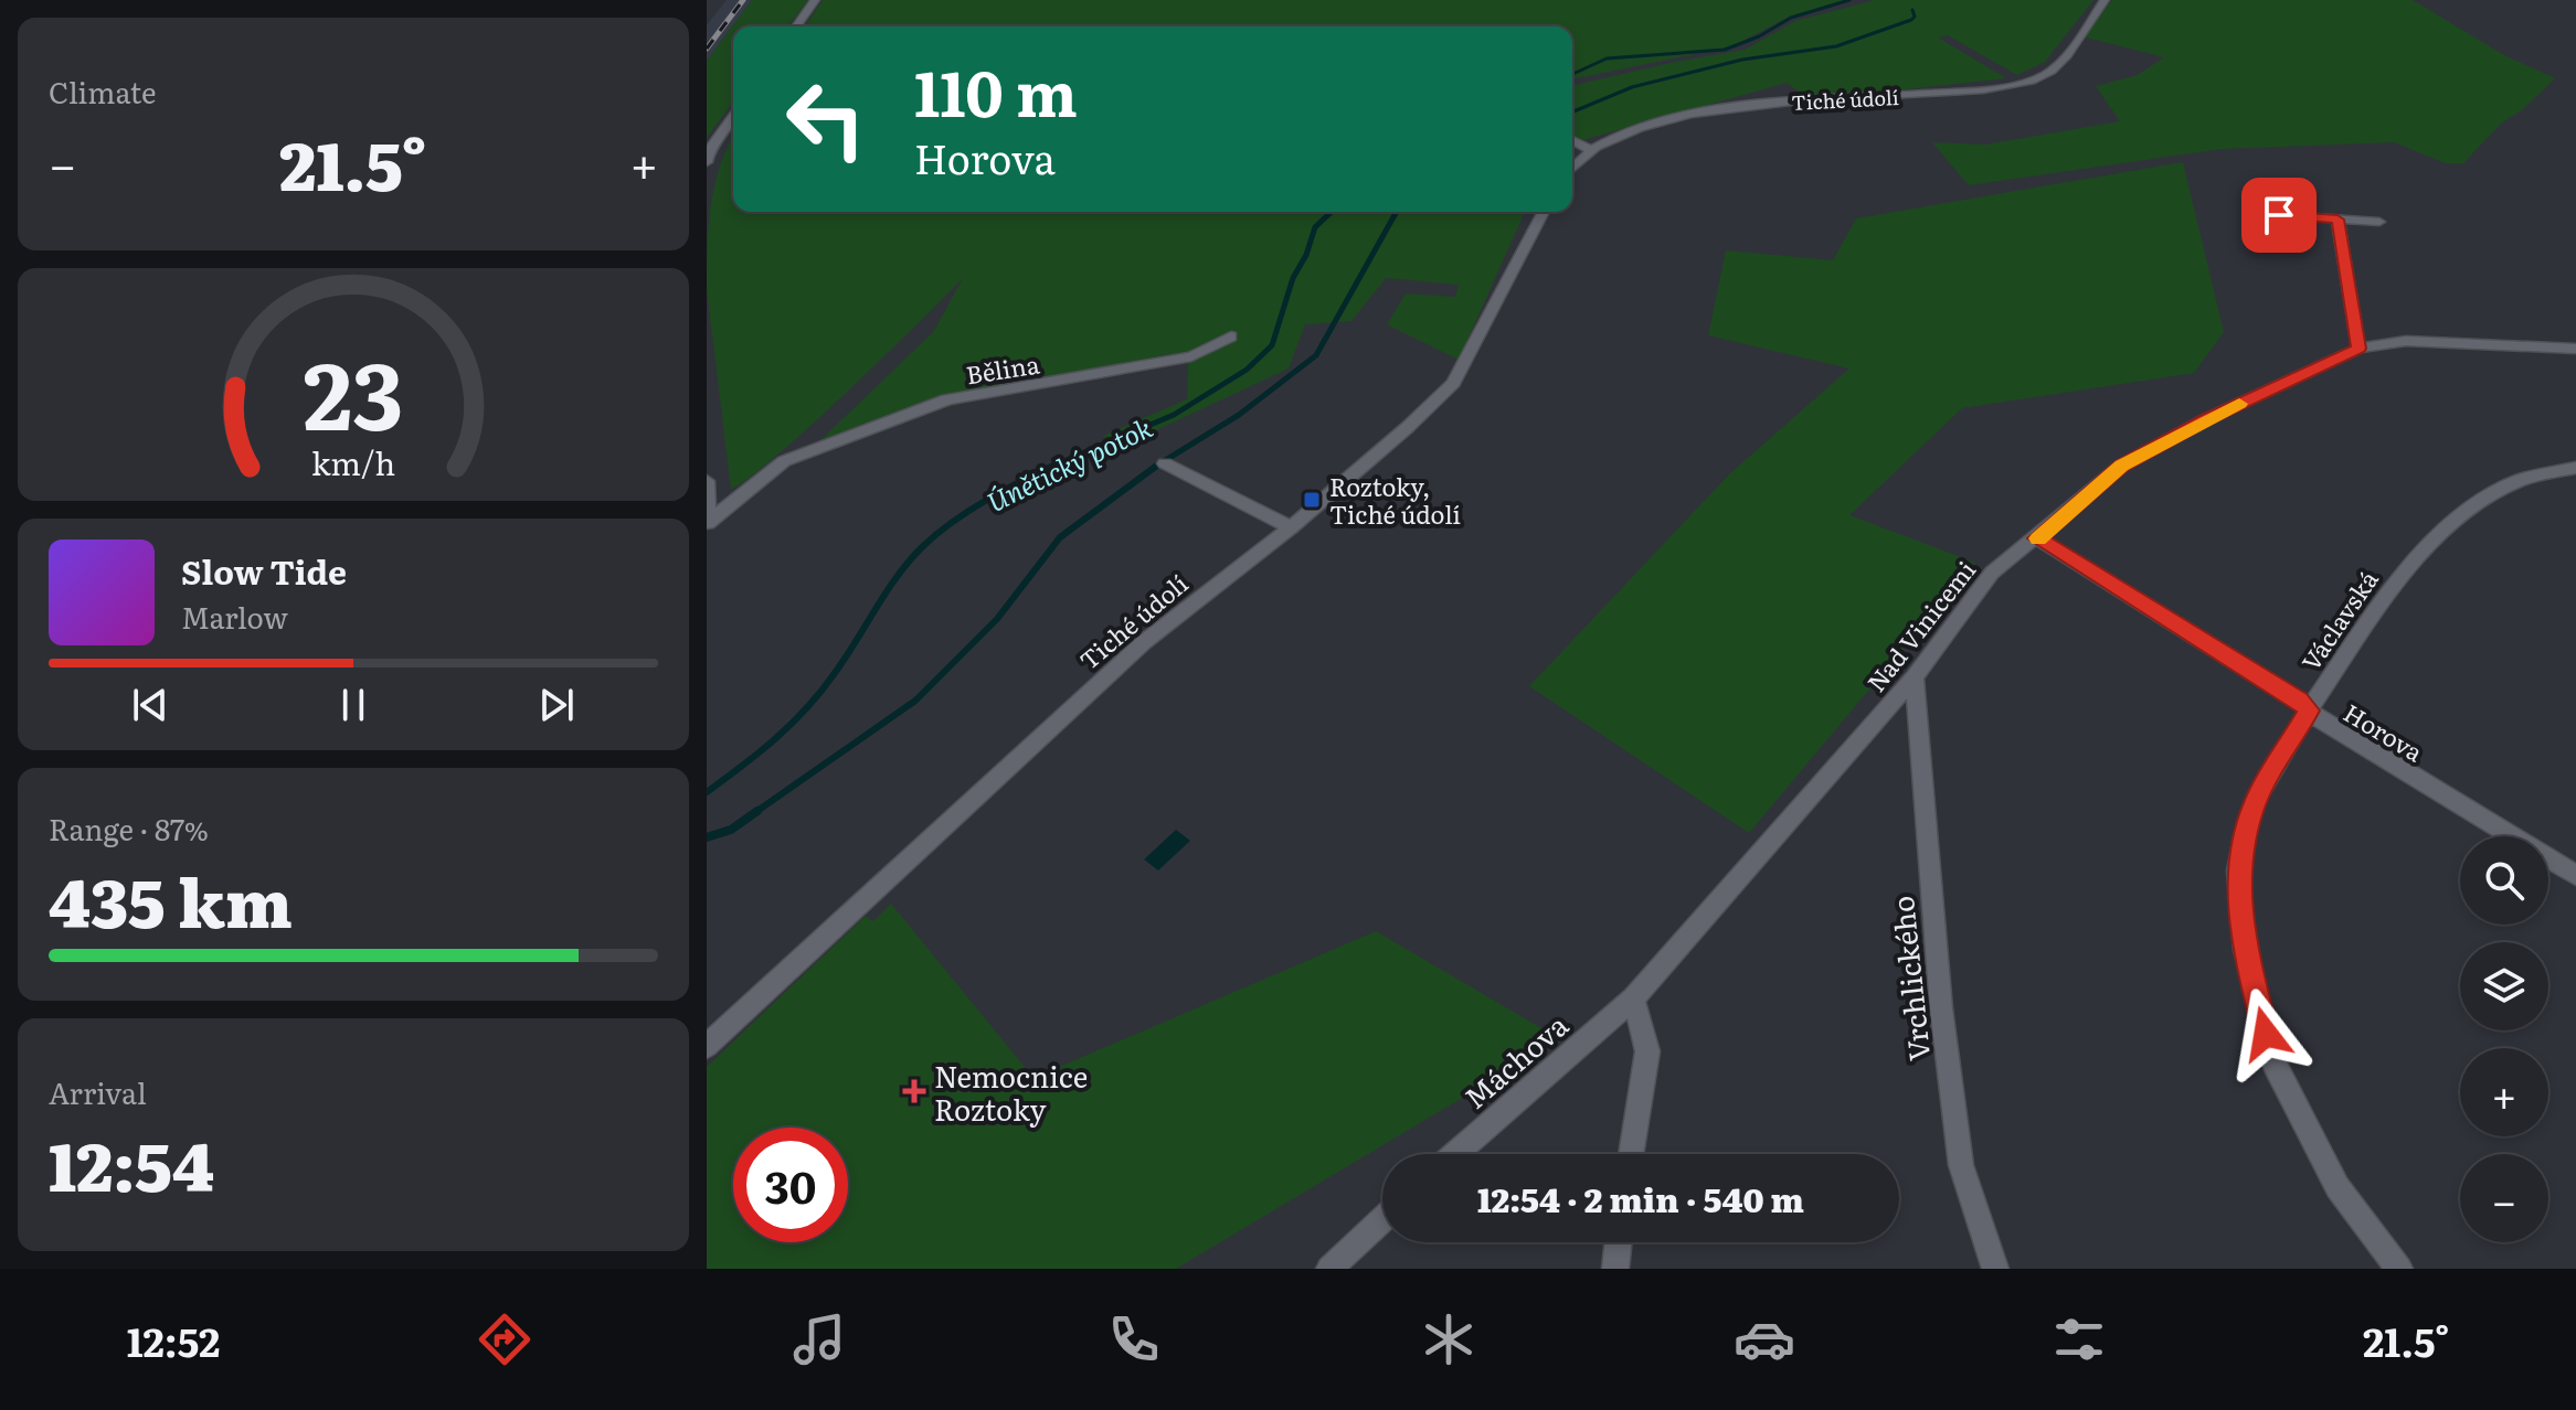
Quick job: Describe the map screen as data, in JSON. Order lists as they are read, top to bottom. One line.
{"streets":{"street":["Tiché údolí","Bělina","Václavská","Nad Vinicemi","Horova","Vrchlického","Máchova"]},"crossings":[["Václavská","Horova"],["Nad Vinicemi","Horova"],["Nad Vinicemi","Vrchlického"],["Nad Vinicemi","Máchova"]],"water":["Únětický potok"],"places":{"transit":["Roztoky, Tiché údolí"],"health":["Nemocnice Roztoky"]},"page":{"tile":["Climate",["Range · 87%","435 km"],["Arrival","12:54"]],"turn":["110 m","Horova"],"heat":["−","21.5°","+"],"song":["Slow Tide","Marlow"],"map_buttons":["+","−"],"limit":"30","trip":"12:54 · 2 min · 540 m","tabs":["12:52","21.5°"],"gauge":["23","km/h"]}}
